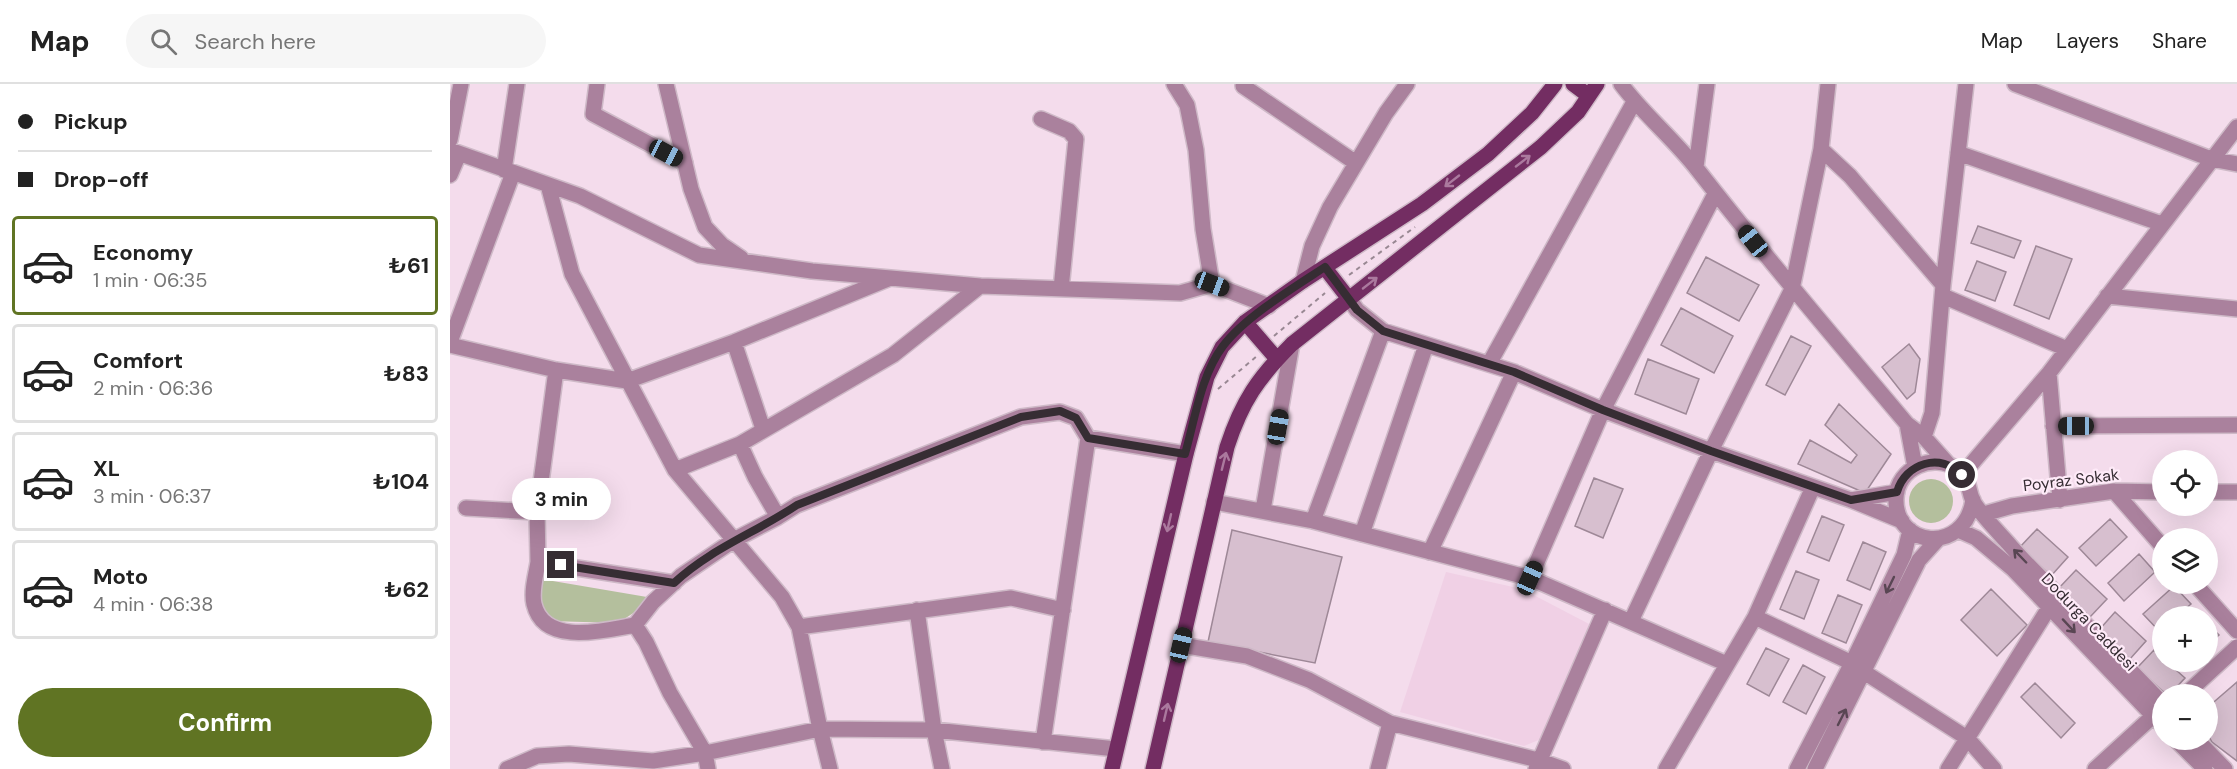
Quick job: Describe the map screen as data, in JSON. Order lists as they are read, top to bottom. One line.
{"streets":{"street":["Poyraz Sokak","Dodurga Caddesi"]},"page":{"header":"Map","search":"Search here","nav":["Map","Layers","Share"],"banner":["Pickup","Drop-off"],"list":[{"name":"Economy","note":"1 min · 06:35","value":"₺61"},{"name":"Comfort","note":"2 min · 06:36","value":"₺83"},{"name":"XL","note":"3 min · 06:37","value":"₺104"},{"name":"Moto","note":"4 min · 06:38","value":"₺62"}],"map_buttons":["+","−"],"bubble":"3 min","buttons":"Confirm"}}
